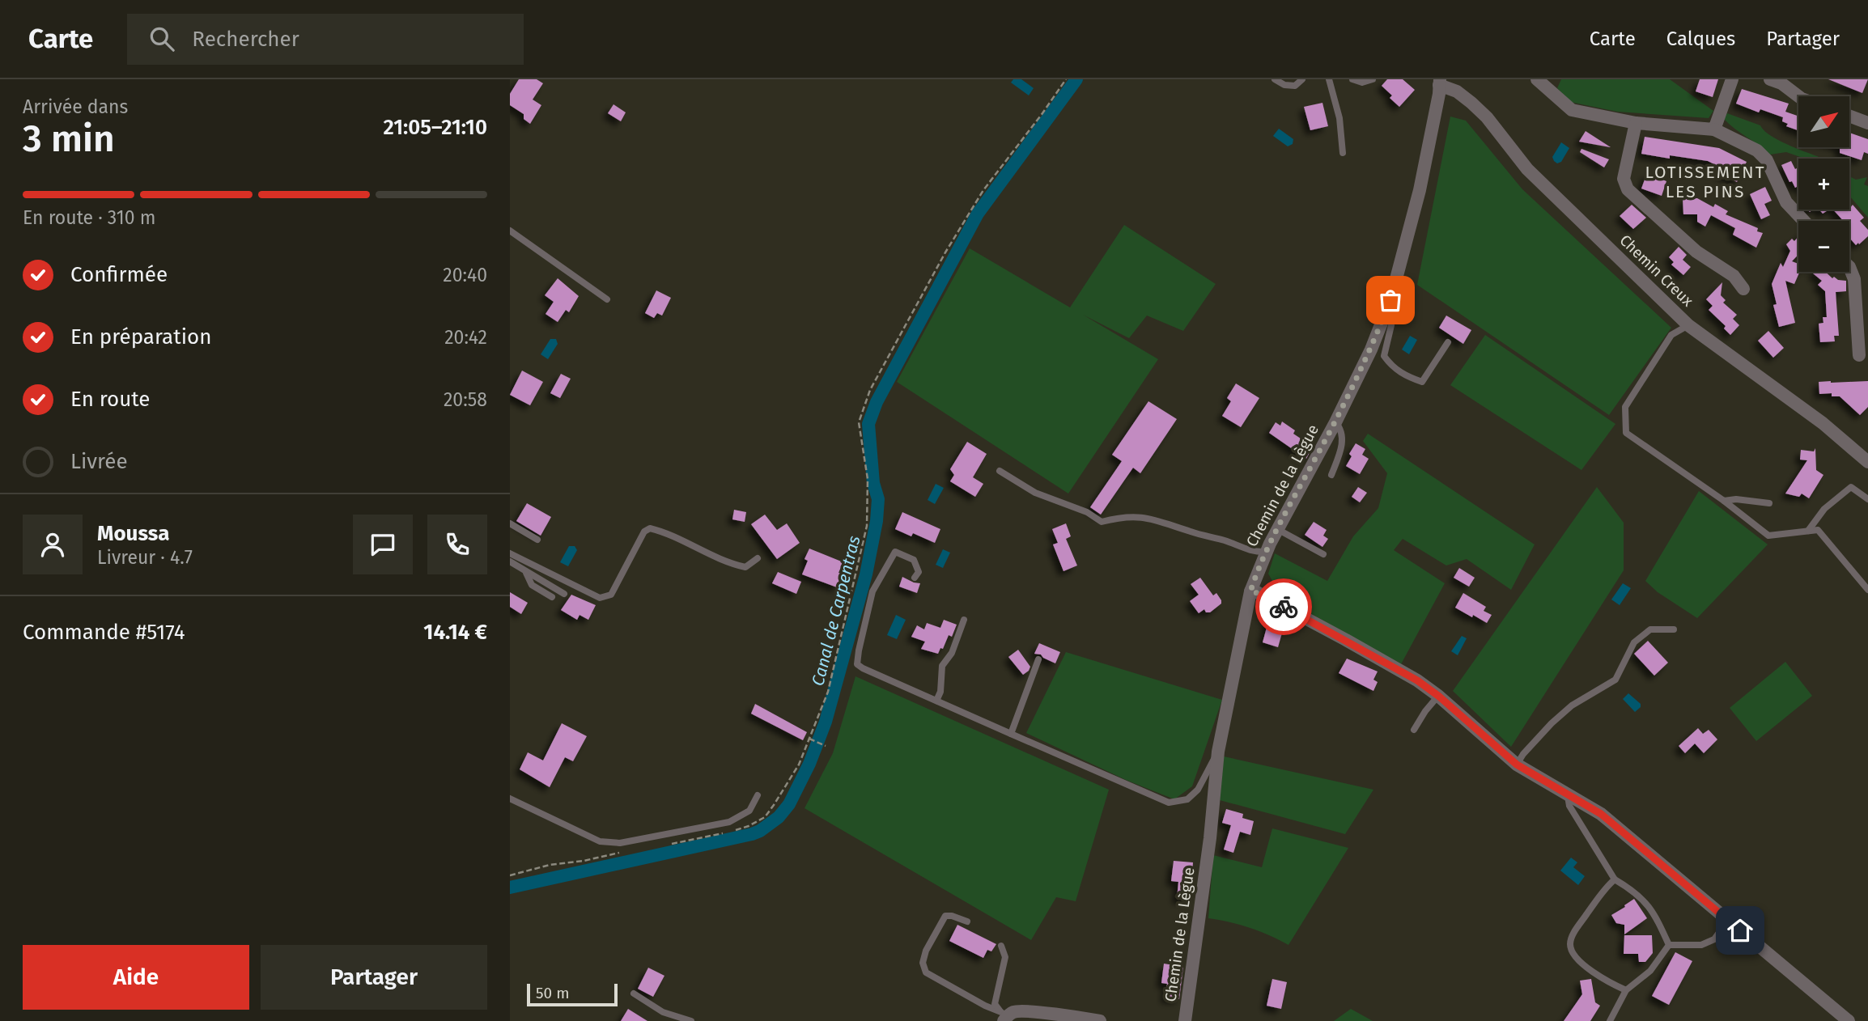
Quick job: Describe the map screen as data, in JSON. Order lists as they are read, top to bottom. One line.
{"streets":{"street":["Chemin Creux","Chemin de la Lègue"]},"crossings":[["Chemin Creux","Chemin de la Lègue"]],"districts":["LOTISSEMENT LES PINS"],"water":["Canal de Carpentras"],"scale_bar":"50 m","north":"top right","page":{"header":"Carte","search":"Rechercher","nav":["Carte","Calques","Partager"],"heading":["3 min","Arrivée dans","21:05–21:10"],"panel":["Moussa","Livreur · 4.7","Commande #5174","14.14 €"],"map_buttons":["+","−"],"bar":"En route · 310 m","list":[["Confirmée","20:40"],["En préparation","20:42"],["En route","20:58"],"Livrée"],"buttons":["Aide","Partager"],"scale":"50 m"}}
